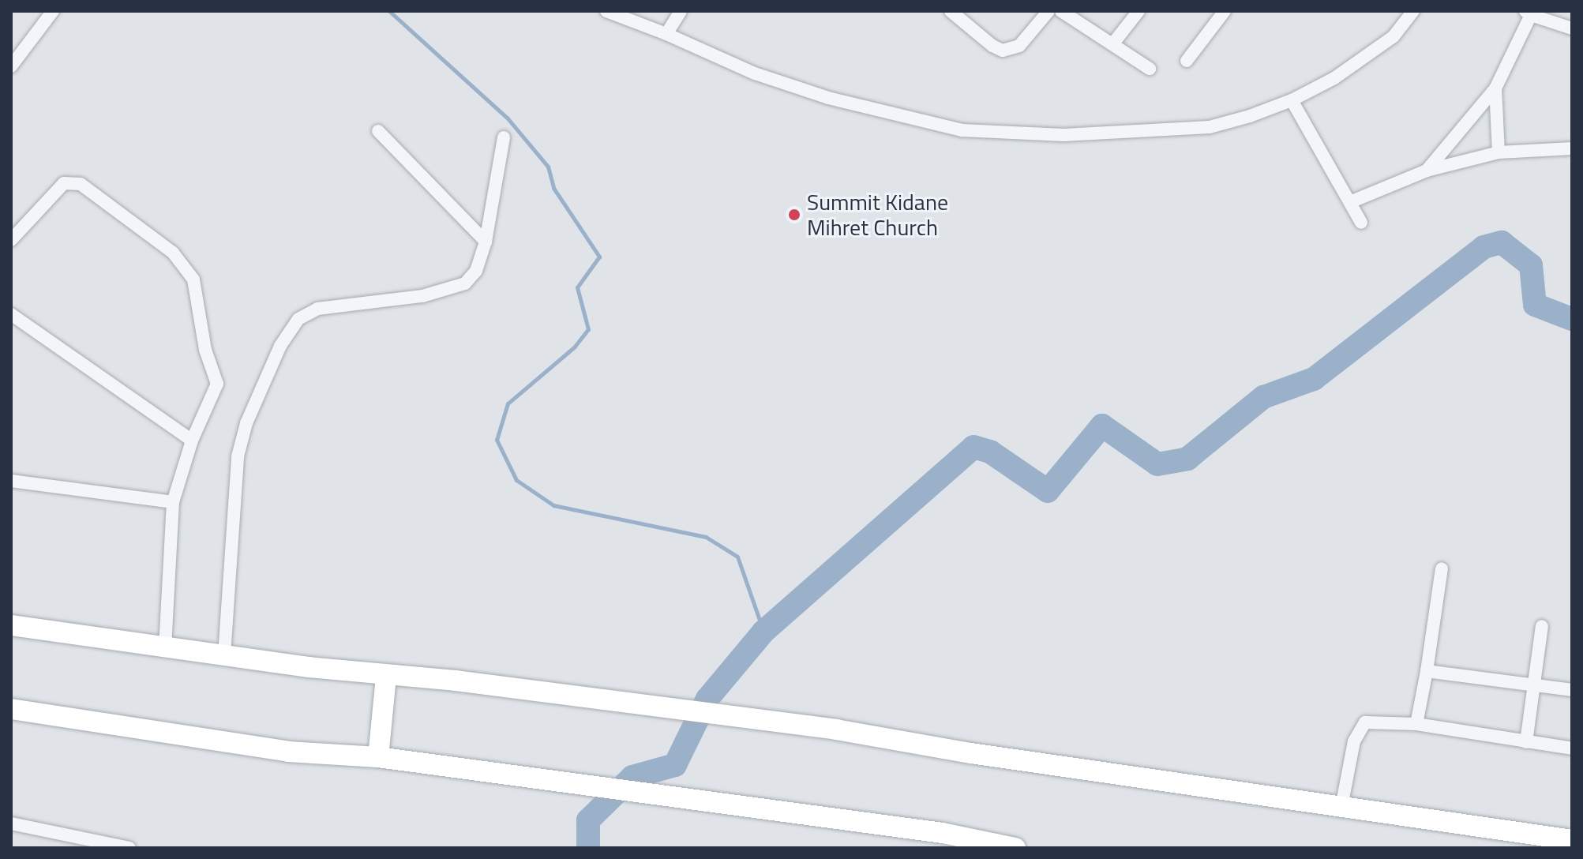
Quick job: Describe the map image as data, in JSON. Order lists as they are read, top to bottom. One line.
{"places":["Summit Kidane Mihret Church"]}
